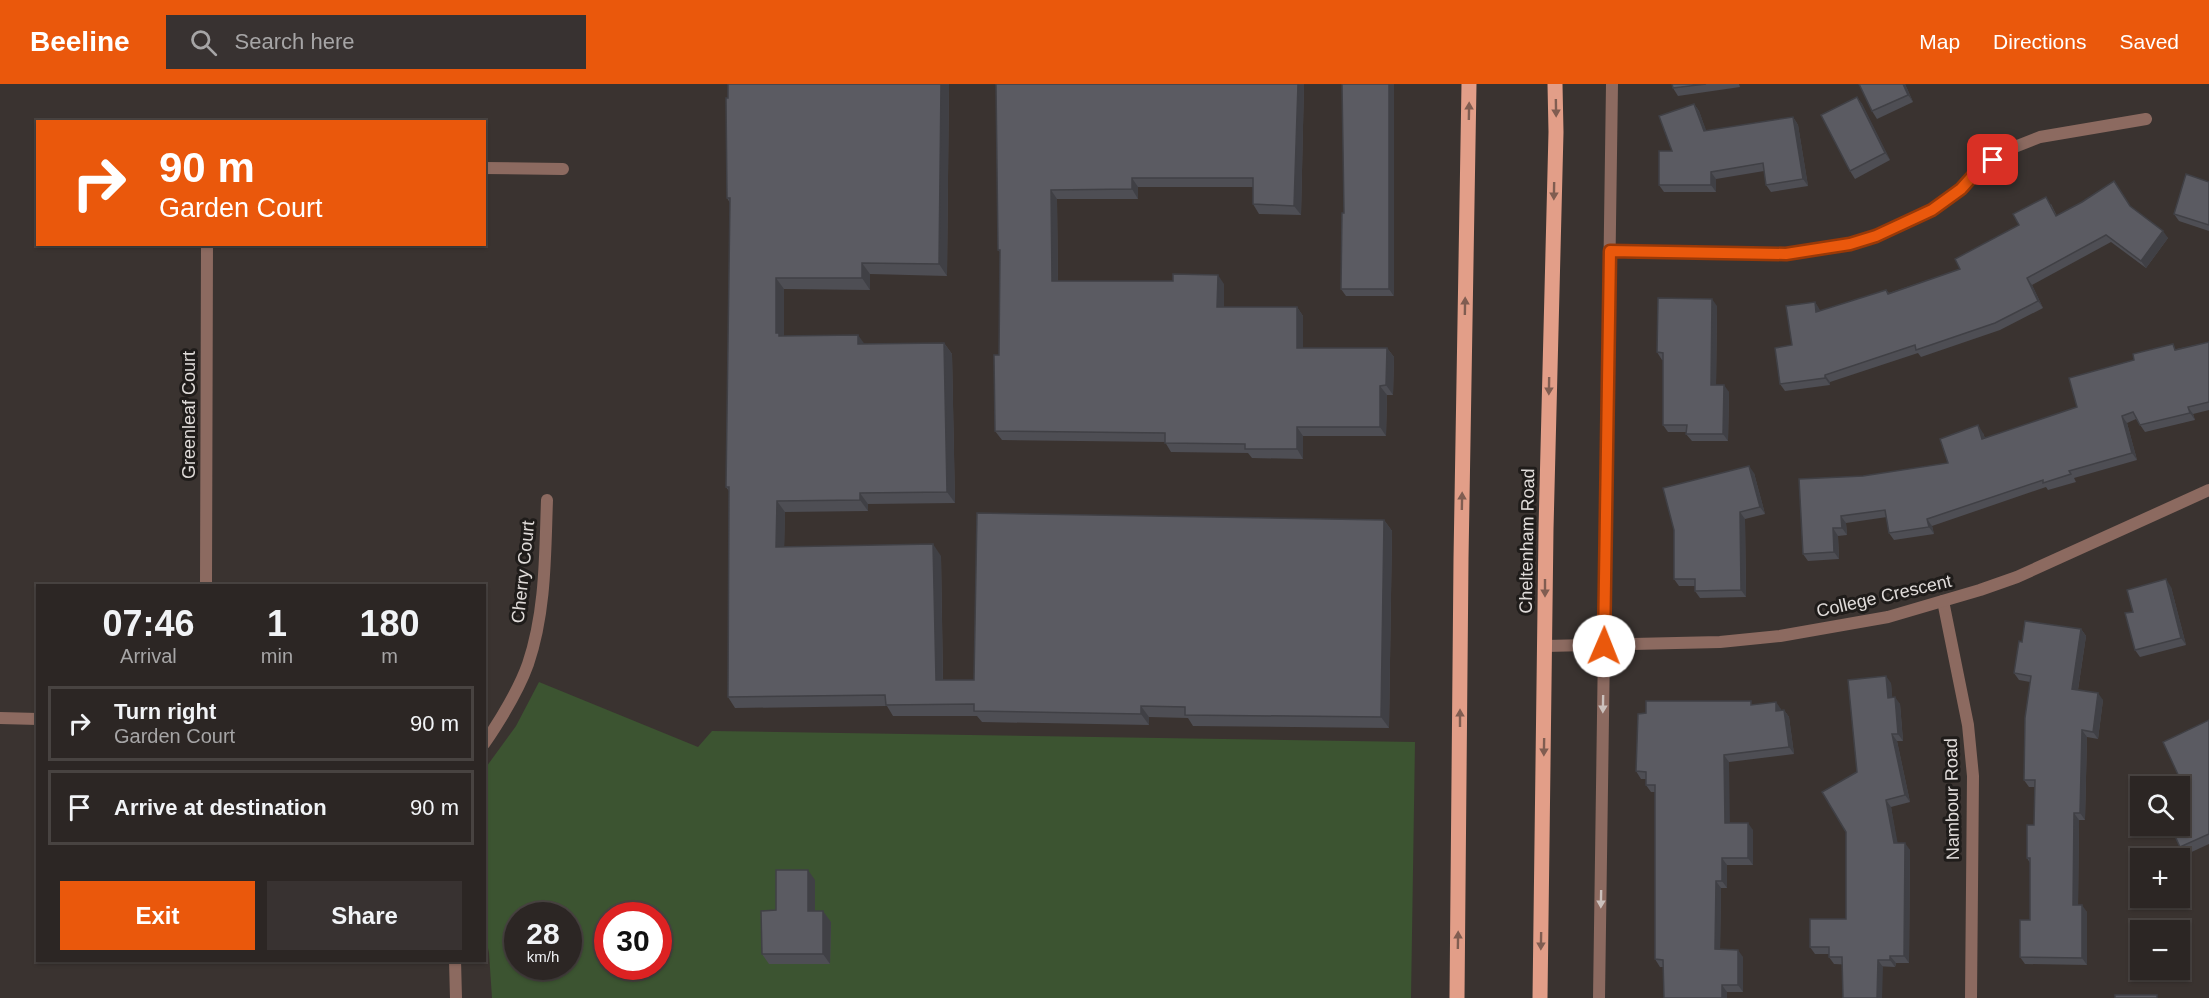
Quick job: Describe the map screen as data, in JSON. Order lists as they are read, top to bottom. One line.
{"streets":{"main road":["Cheltenham Road"],"street":["Greenleaf Court","Cherry Court","College Crescent","Nambour Road"]},"crossings":[["Cheltenham Road","College Crescent"],["College Crescent","Nambour Road"]],"page":{"header":"Beeline","search":"Search here","nav":["Map","Directions","Saved"],"turn":["90 m","Garden Court"],"eta":["07:46","Arrival","1","min","180","m"],"list":[{"name":"Turn right","note":"Garden Court","value":"90 m"},{"name":"Arrive at destination","value":"90 m"}],"map_buttons":["+","−"],"buttons":["Exit","Share"],"speed":"28 km/h","limit":"30"}}
